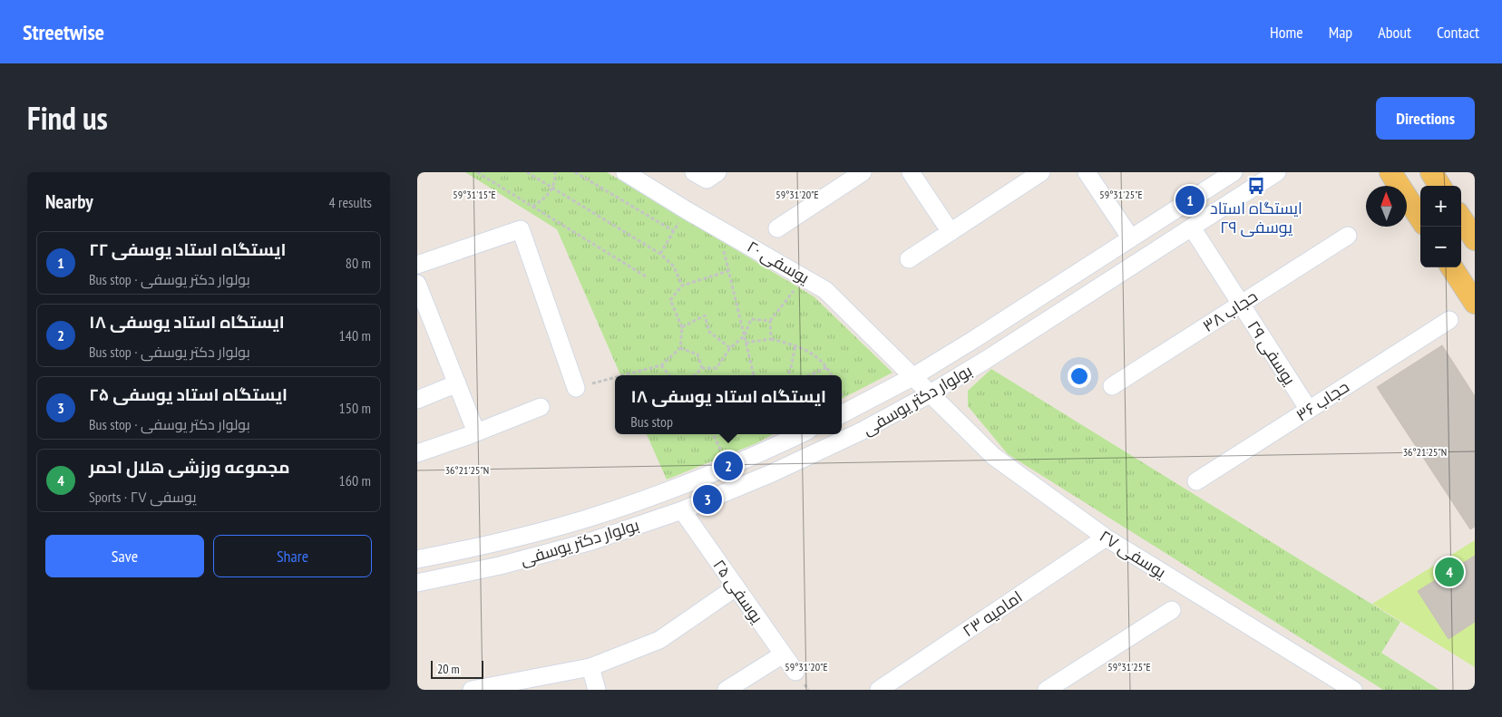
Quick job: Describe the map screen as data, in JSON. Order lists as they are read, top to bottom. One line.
{"streets":{"street":["یوسفی ۲۰","حجاب ۳۸","یوسفی ۲۹","بولوار دکتر یوسفی","حجاب ۳۶","یوسفی ۲۷","یوسفی ۲۵","امامیه ۲۳"]},"crossings":[["یوسفی ۲۰","بولوار دکتر یوسفی"],["یوسفی ۲۰","یوسفی ۲۷"],["حجاب ۳۸","یوسفی ۲۹"],["یوسفی ۲۹","بولوار دکتر یوسفی"],["یوسفی ۲۹","حجاب ۳۶"],["بولوار دکتر یوسفی","یوسفی ۲۷"],["بولوار دکتر یوسفی","یوسفی ۲۵"],["یوسفی ۲۷","امامیه ۲۳"]],"places":{"bus stop":["ایستگاه استاد یوسفی ۲۹"]},"scale_bar":"20 m","north":"top","page":{"header":"Streetwise","nav":["Home","Map","About","Contact"],"title":"Find us","buttons":["Directions",["Save","Share"]],"heading":["Nearby","4 results"],"pins":["1","2","3","4"],"map_buttons":["+","−"],"list":[{"mark":"1","name":"ایستگاه استاد یوسفی ۲۲","note":"Bus stop · بولوار دکتر یوسفی","value":"80 m"},{"mark":"2","name":"ایستگاه استاد یوسفی ۱۸","note":"Bus stop · بولوار دکتر یوسفی","value":"140 m"},{"mark":"3","name":"ایستگاه استاد یوسفی ۲۵","note":"Bus stop · بولوار دکتر یوسفی","value":"150 m"},{"mark":"4","name":"مجموعه ورزشی هلال احمر","note":"Sports · یوسفی ۲۷","value":"160 m"}],"popup":["ایستگاه استاد یوسفی ۱۸","Bus stop"],"scale":"20 m"},"coordinates":["59°31'15\"E","59°31'20\"E","59°31'25\"E","36°21'25\"N"]}
